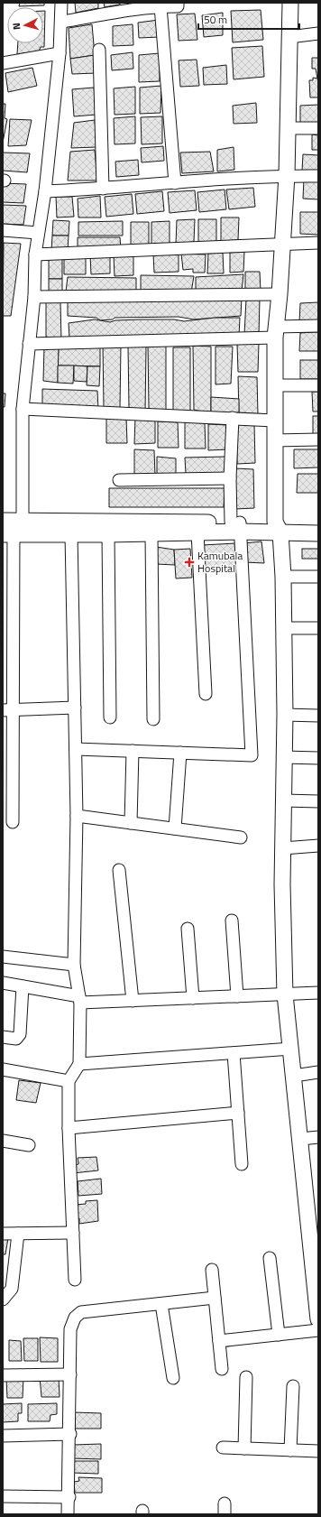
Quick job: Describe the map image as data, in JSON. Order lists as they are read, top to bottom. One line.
{"places":{"health":["Kamubala Hospital"]},"scale_bar":"50 m","north":"left"}
